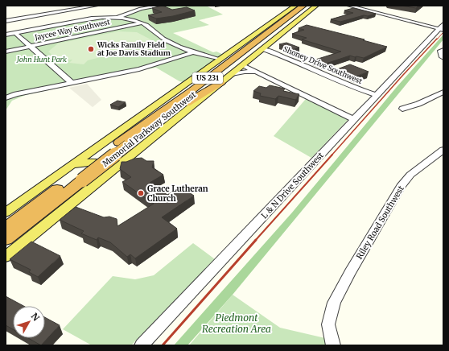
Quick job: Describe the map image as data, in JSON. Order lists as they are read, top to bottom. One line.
{"streets":{"highway":["US 231","Memorial Parkway Southwest"],"street":["Jaycee Way Southwest","Shoney Drive Southwest","L & N Drive Southwest","Riley Road Southwest"]},"crossings":[["Shoney Drive Southwest","L & N Drive Southwest"]],"parks":["John Hunt Park","Piedmont Recreation Area"],"places":["Wicks Family Field at Joe Davis Stadium","Grace Lutheran Church"],"north":"top right"}
